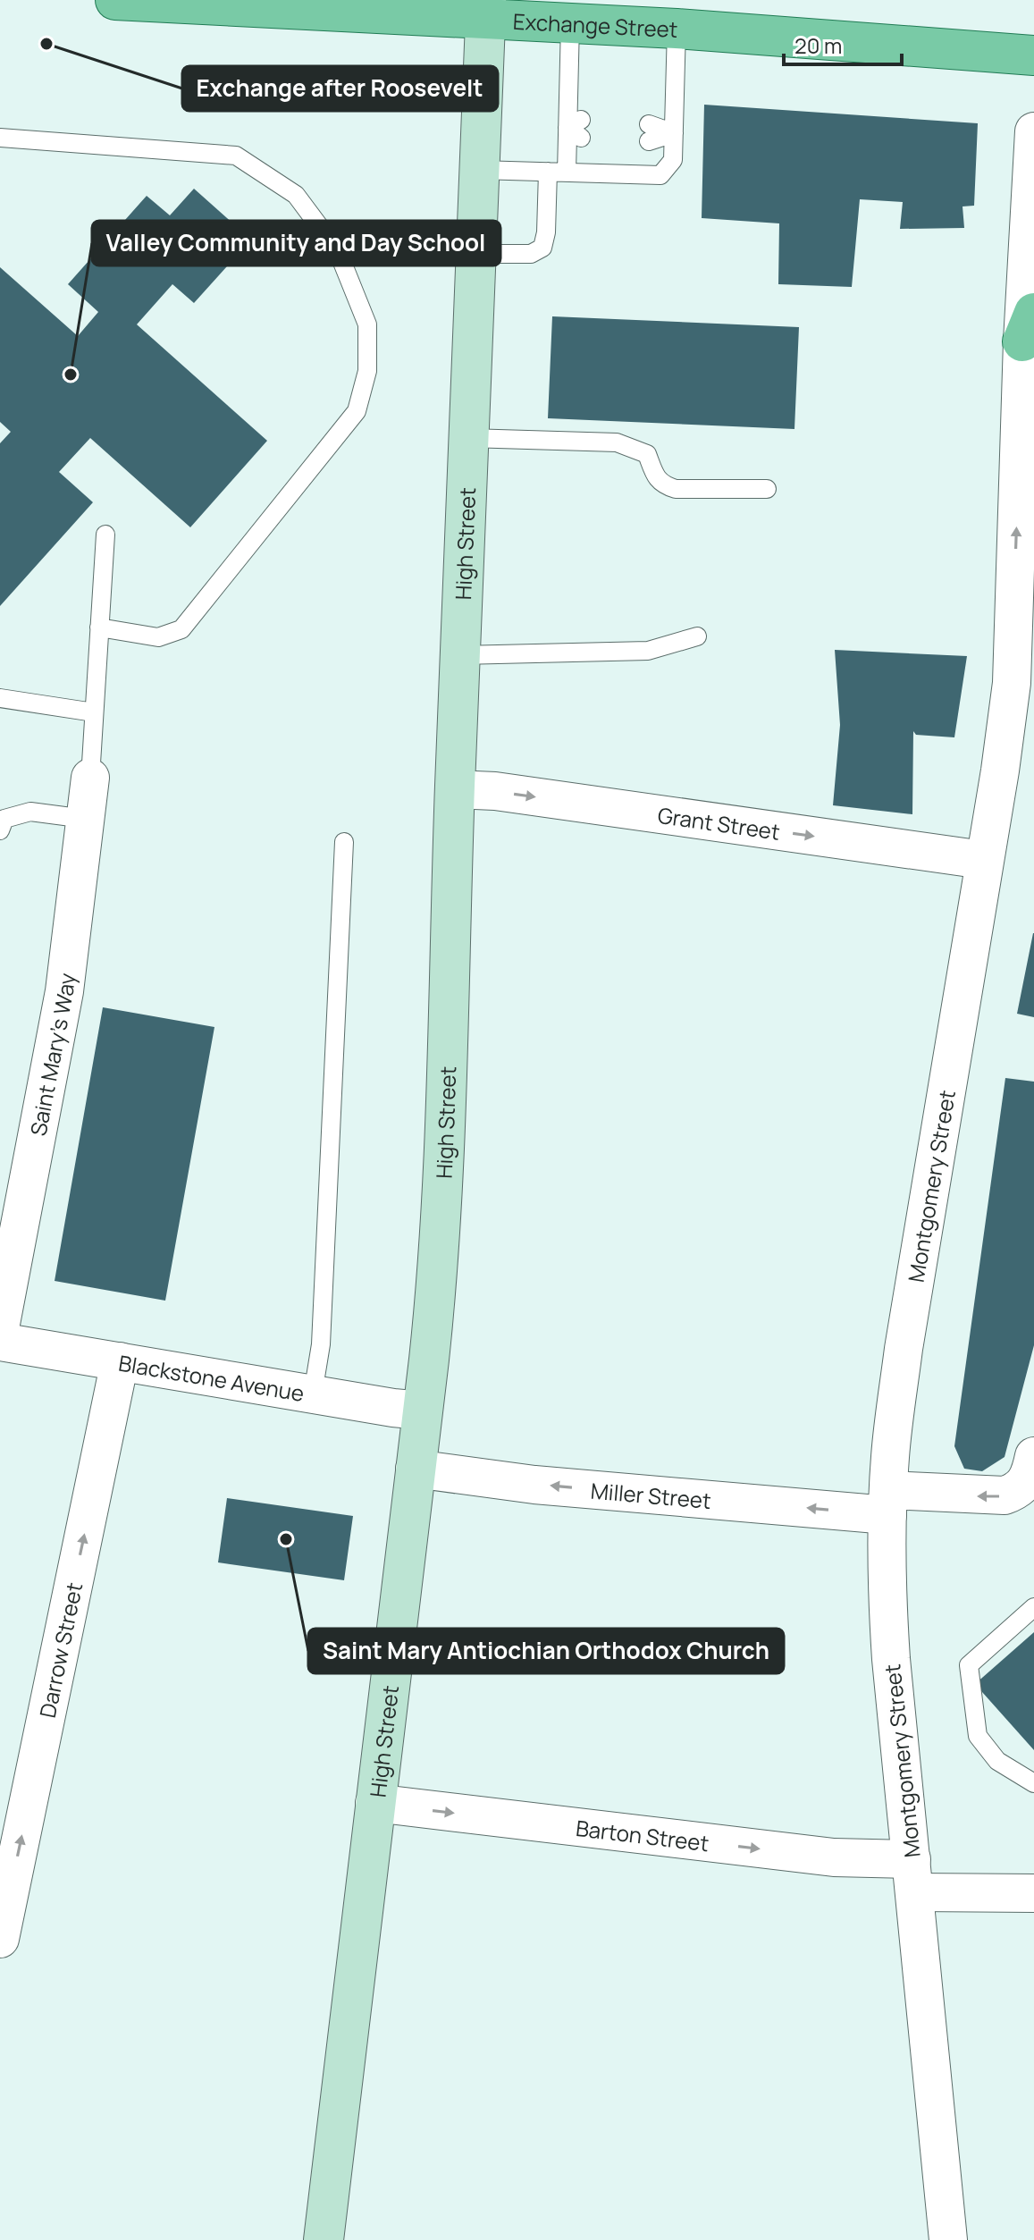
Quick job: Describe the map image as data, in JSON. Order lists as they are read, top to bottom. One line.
{"streets":{"main road":["Exchange Street"],"street":["High Street","Grant Street","Saint Mary's Way","Montgomery Street","Blackstone Avenue","Miller Street","Darrow Street","Barton Street"]},"crossings":[["Exchange Street","High Street"],["High Street","Grant Street"],["High Street","Blackstone Avenue"],["High Street","Miller Street"],["High Street","Barton Street"],["Grant Street","Montgomery Street"],["Montgomery Street","Miller Street"],["Montgomery Street","Barton Street"],["Blackstone Avenue","Darrow Street"]],"one_way":["Grant Street","Miller Street","Darrow Street","Barton Street"],"places":["Exchange after Roosevelt","Valley Community and Day School","Saint Mary Antiochian Orthodox Church"],"scale_bar":"20 m"}
